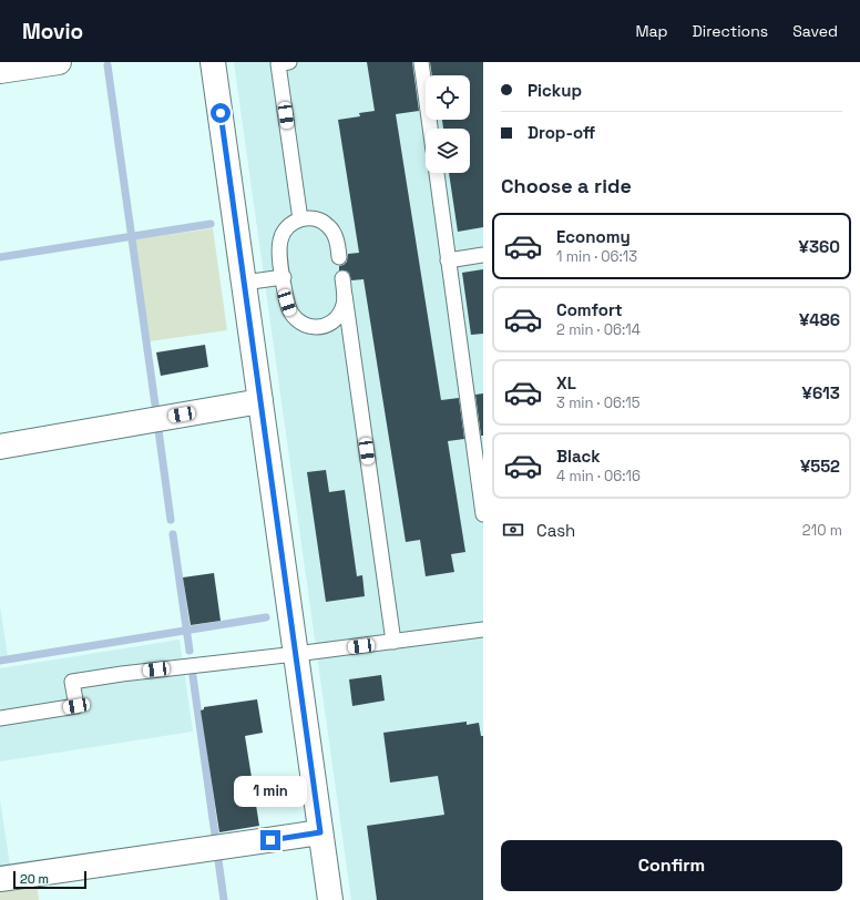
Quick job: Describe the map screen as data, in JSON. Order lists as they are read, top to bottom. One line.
{"scale_bar":"20 m","page":{"header":"Movio","nav":["Map","Directions","Saved"],"banner":["Pickup","Drop-off"],"heading":"Choose a ride","list":[{"name":"Economy","note":"1 min · 06:13","value":"¥360"},{"name":"Comfort","note":"2 min · 06:14","value":"¥486"},{"name":"XL","note":"3 min · 06:15","value":"¥613"},{"name":"Black","note":"4 min · 06:16","value":"¥552"}],"pay":["Cash","210 m"],"bubble":"1 min","buttons":"Confirm","scale":"20 m"}}
